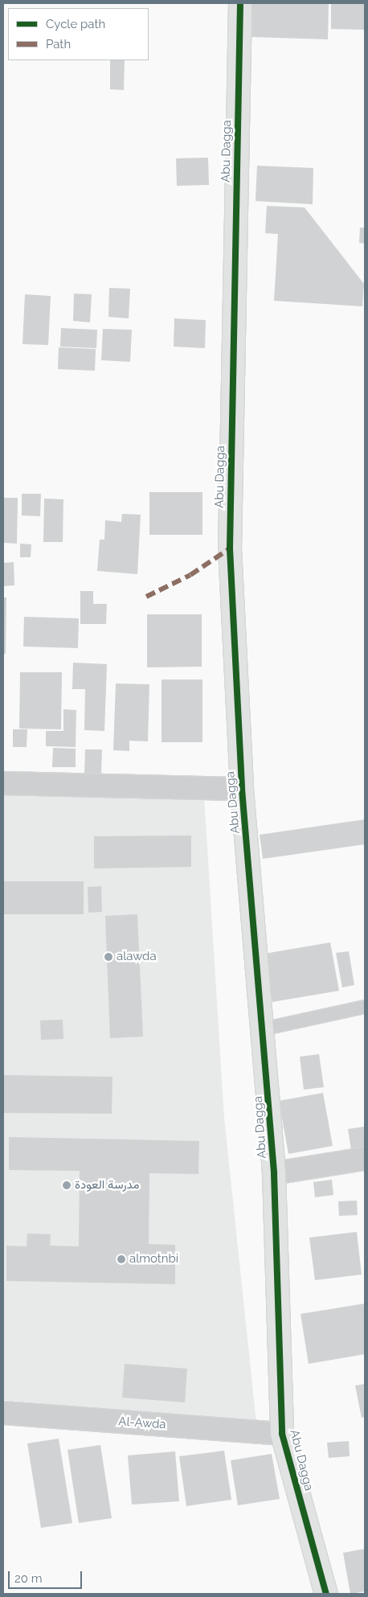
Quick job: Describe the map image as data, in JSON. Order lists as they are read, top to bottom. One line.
{"streets":{"street":["Abu Dagga","Al-Awda"]},"crossings":[["Abu Dagga","Al-Awda"]],"places":["alawda","مدرسة العودة","almotnbi"],"legend":["Cycle path","Path"],"scale_bar":"20 m"}
